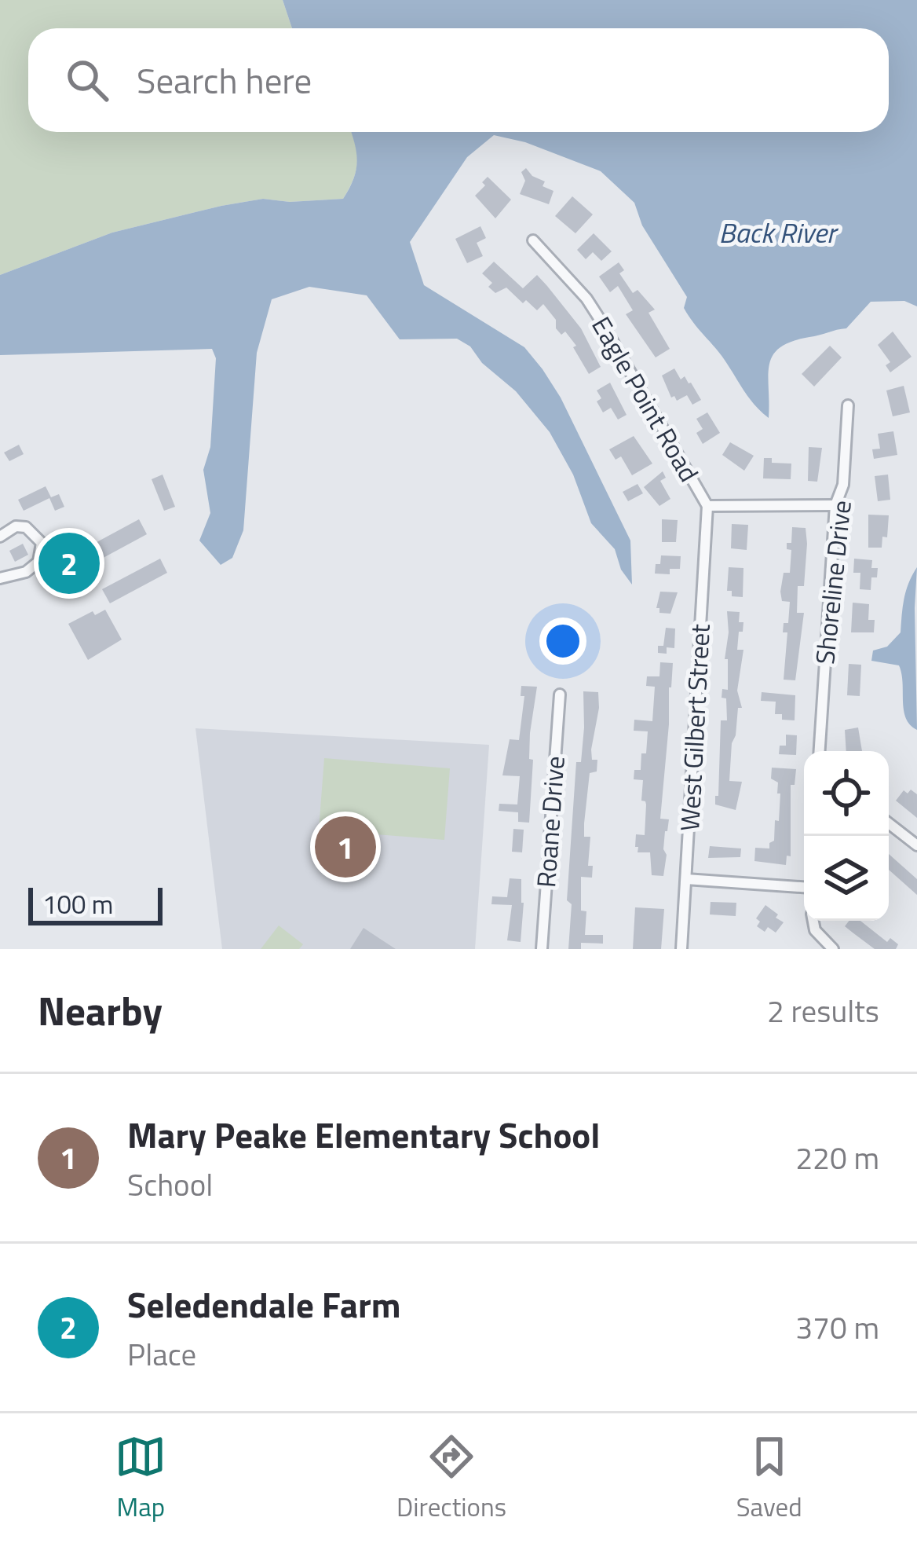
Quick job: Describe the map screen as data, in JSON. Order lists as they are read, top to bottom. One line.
{"streets":{"street":["Eagle Point Road","Shoreline Drive","West Gilbert Street","Roane Drive"]},"crossings":[["Eagle Point Road","Shoreline Drive"],["Eagle Point Road","West Gilbert Street"]],"water":["Back River"],"scale_bar":"100 m","page":{"search":"Search here","pins":["2","1"],"scale":"100 m","heading":["Nearby","2 results"],"list":[{"mark":"1","name":"Mary Peake Elementary School","note":"School","value":"220 m"},{"mark":"2","name":"Seledendale Farm","note":"Place","value":"370 m"}],"nav":["Map","Directions","Saved"]}}
